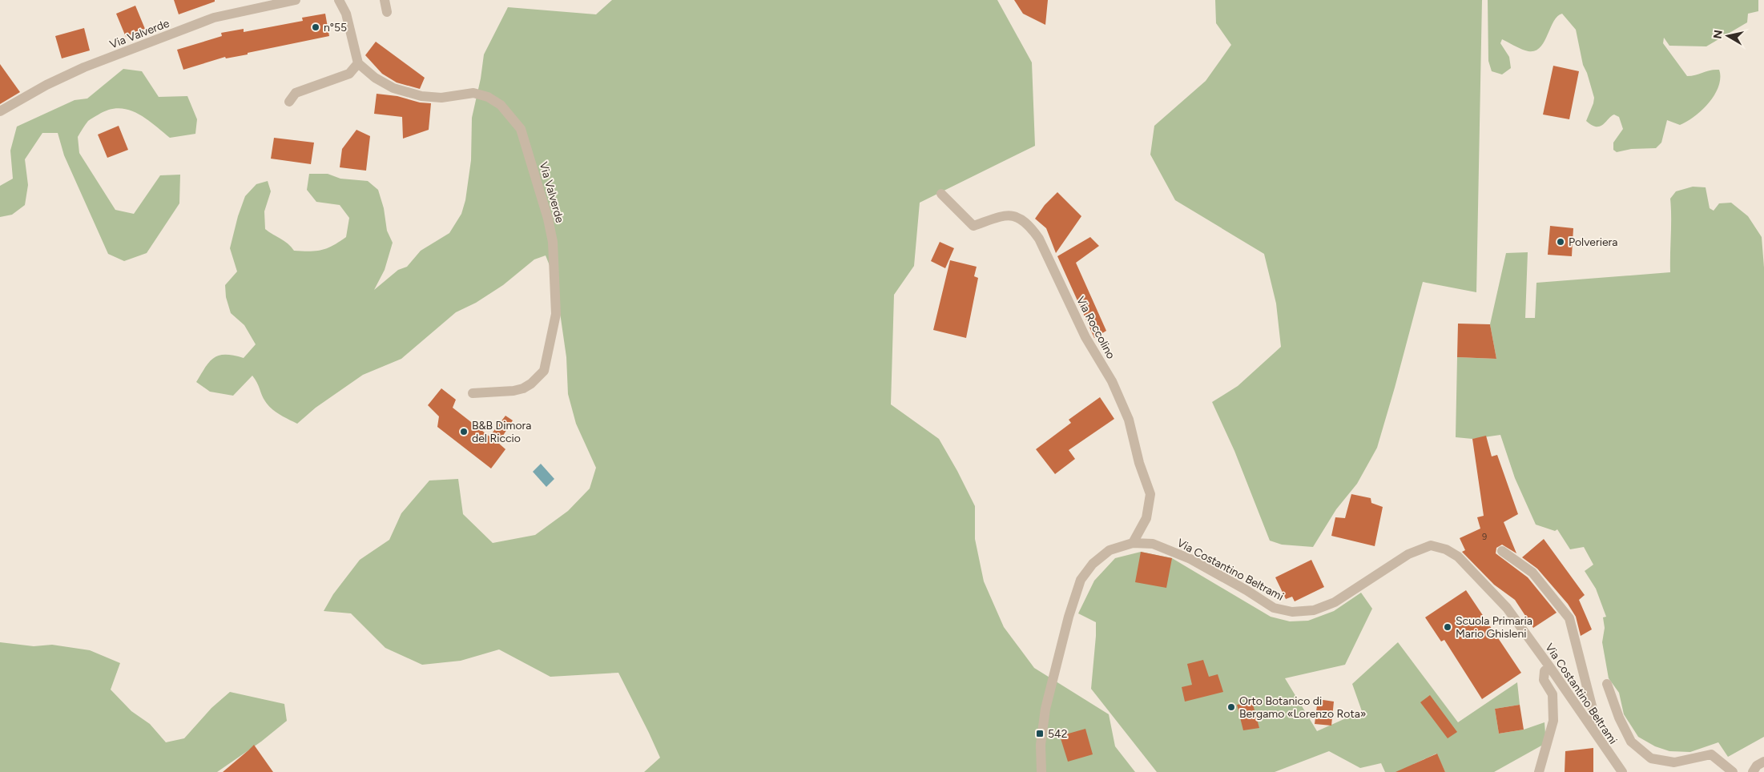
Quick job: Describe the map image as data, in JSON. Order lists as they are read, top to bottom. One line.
{"streets":{"street":["Via Valverde","Via Roccolino","Via Costantino Beltrami"]},"crossings":[["Via Roccolino","Via Costantino Beltrami"]],"places":{"other":["n°55","Polveriera","B&B Dimora del Riccio","Scuola Primaria Mario Ghisleni","Orto Botanico di Bergamo «Lorenzo Rota»"],"transit":["542"]},"house_numbers":["9"],"north":"left"}
